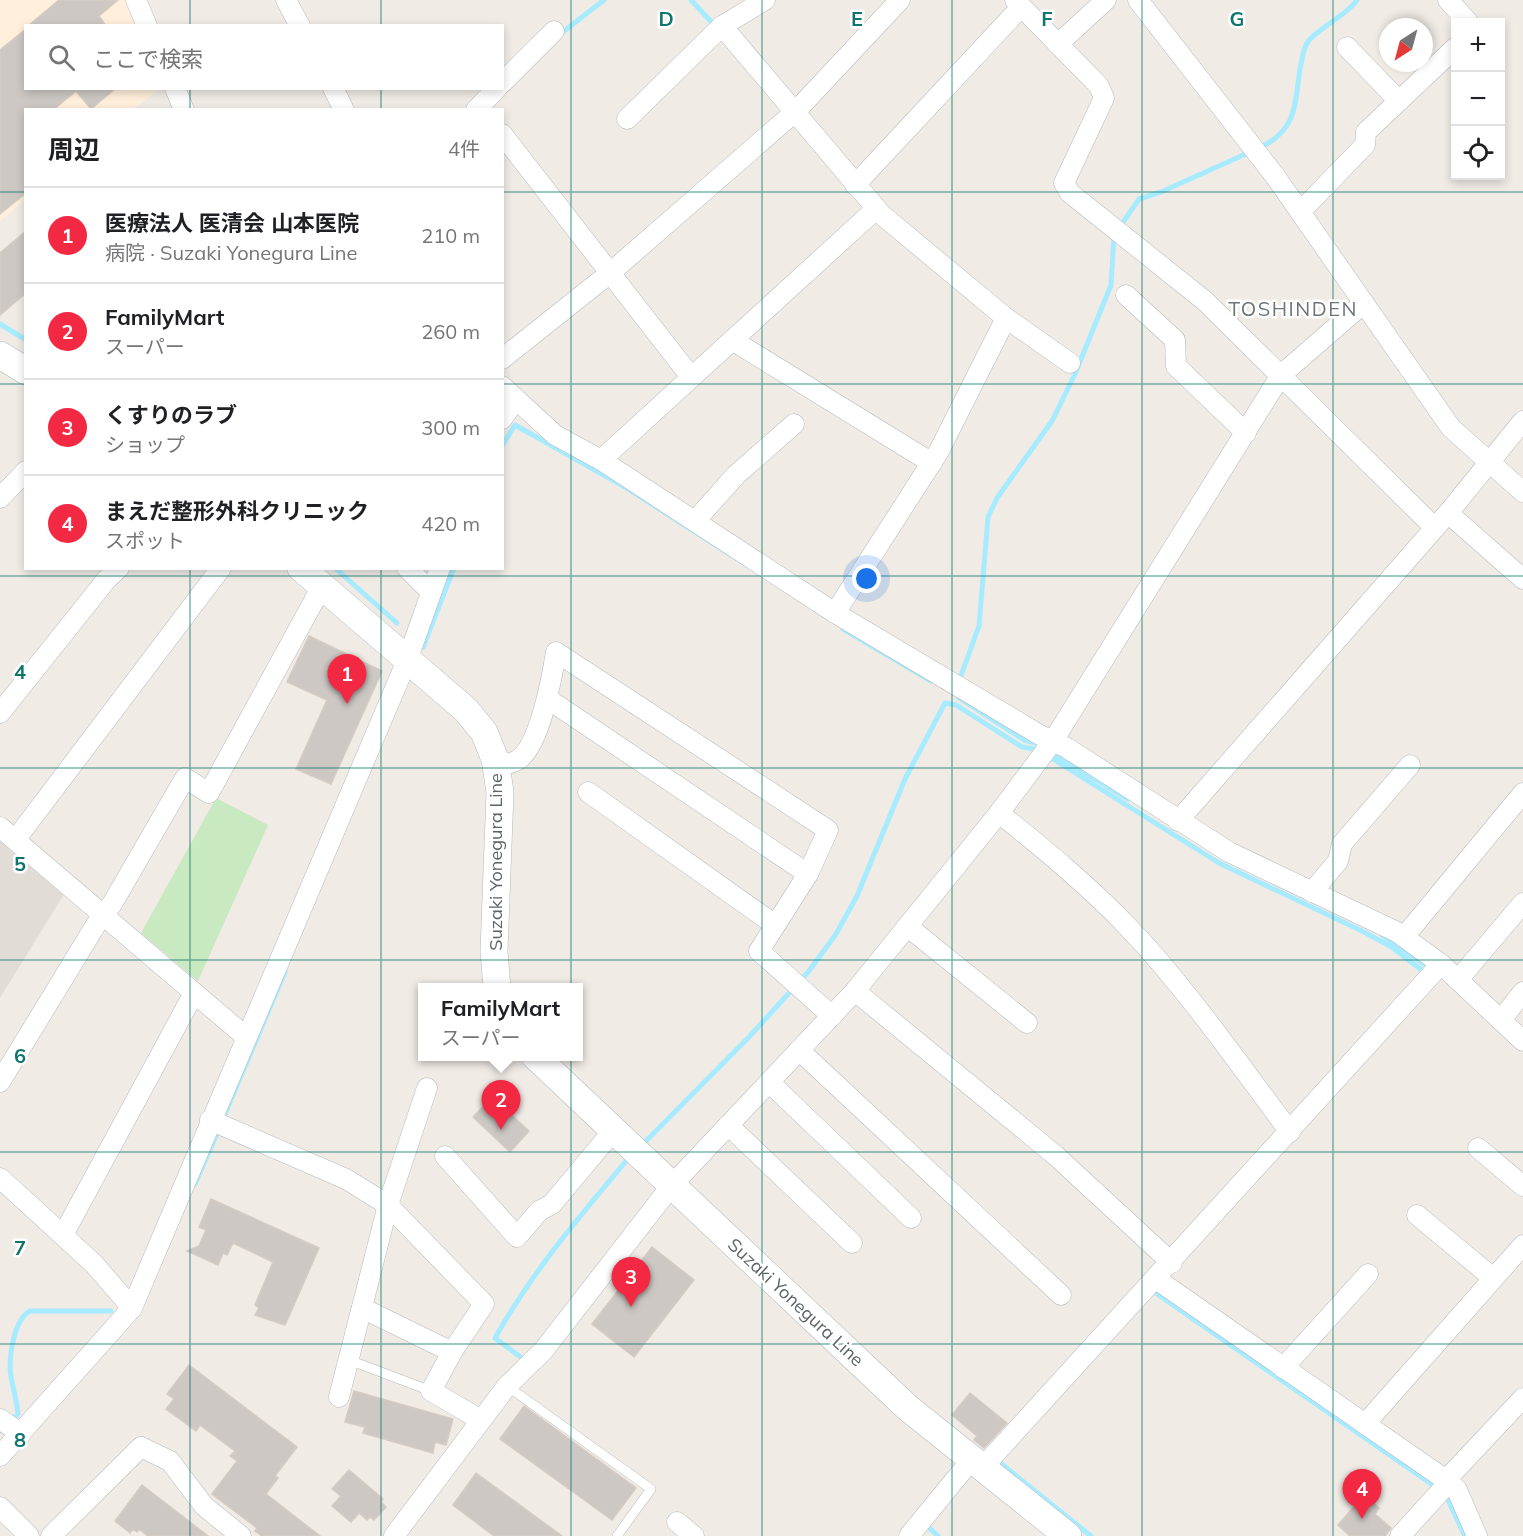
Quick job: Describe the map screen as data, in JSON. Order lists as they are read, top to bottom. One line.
{"streets":{"main road":["Suzaki Yonegura Line"]},"districts":["TOSHINDEN"],"north":"bottom left","page":{"map_buttons":["+","−"],"search":"ここで検索","heading":["周辺","4件"],"list":[{"mark":"1","name":"医療法人 医清会 山本医院","note":"病院 · Suzaki Yonegura Line","value":"210 m"},{"mark":"2","name":"FamilyMart","note":"スーパー","value":"260 m"},{"mark":"3","name":"くすりのラブ","note":"ショップ","value":"300 m"},{"mark":"4","name":"まえだ整形外科クリニック","note":"スポット","value":"420 m"}],"pins":["1","2","3","4"],"popup":["FamilyMart","スーパー"]},"grid":{"columns":["D","E","F","G"],"rows":["4","5","6","7","8"]}}
